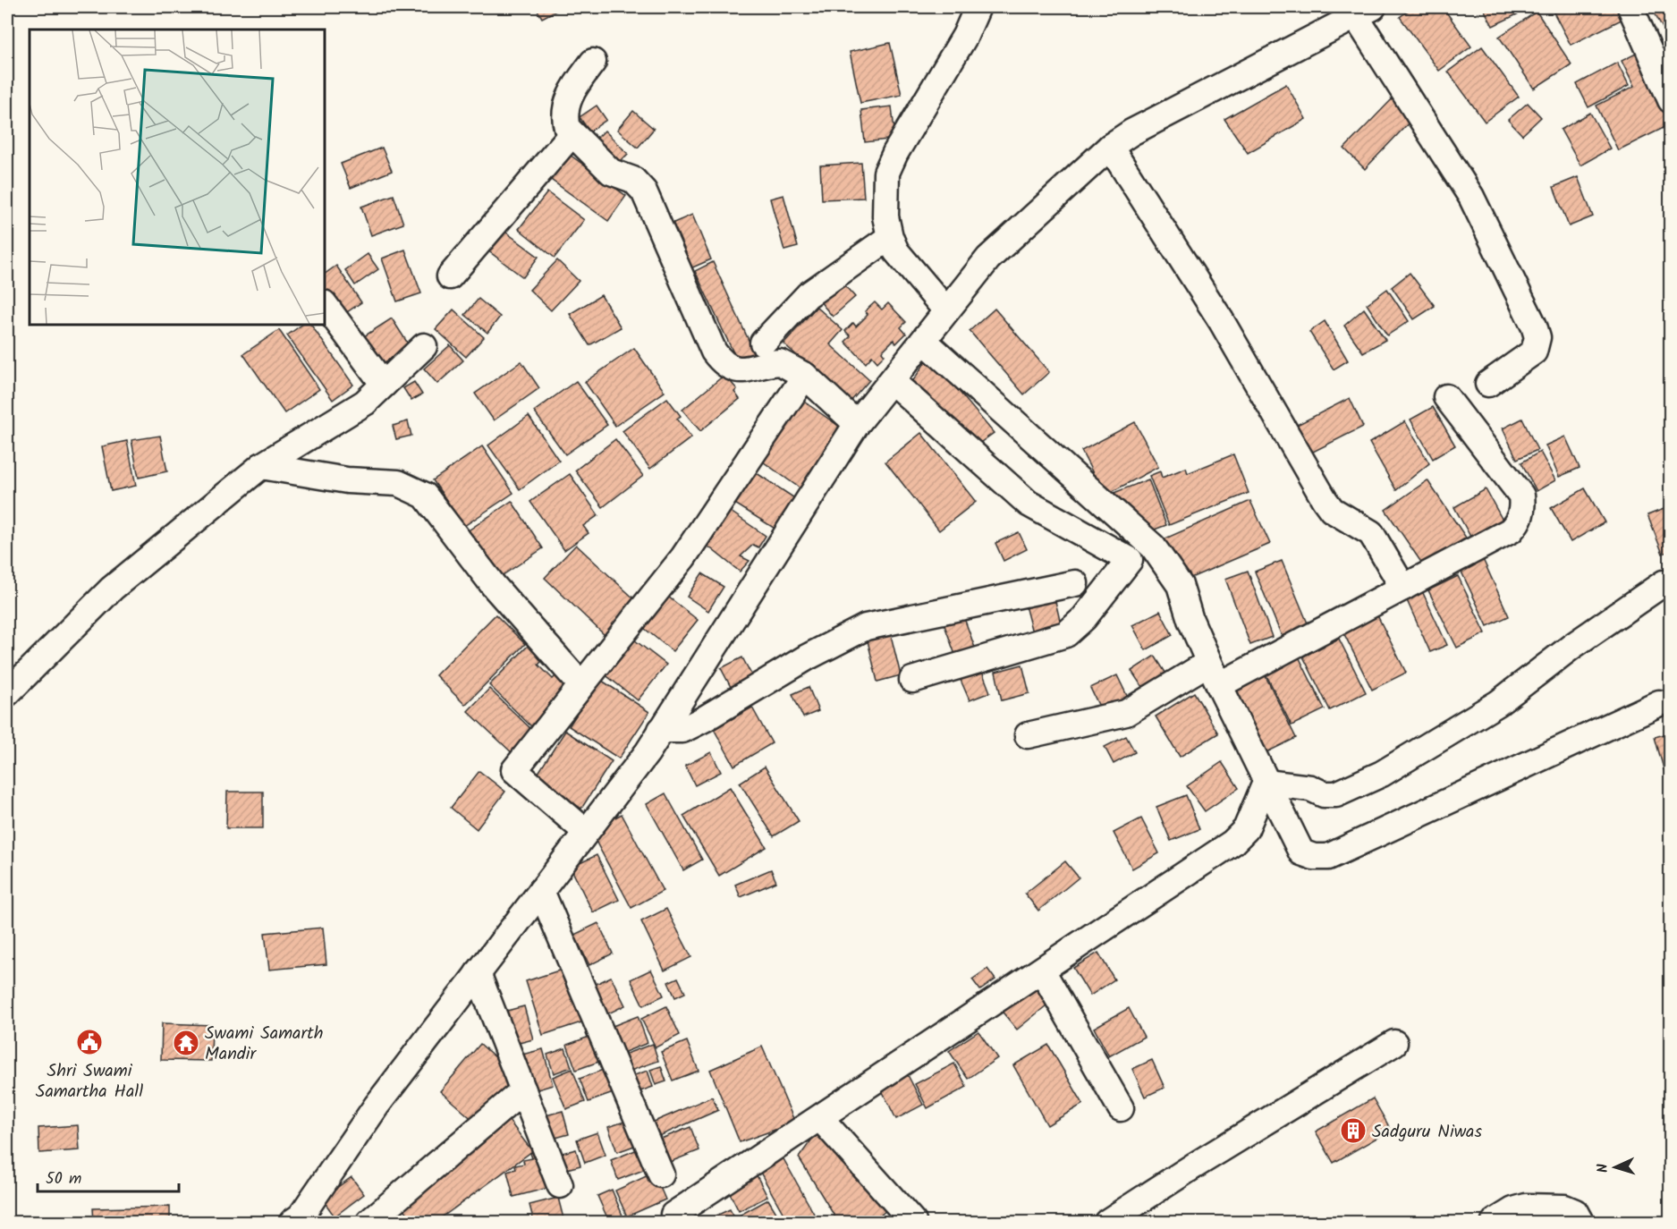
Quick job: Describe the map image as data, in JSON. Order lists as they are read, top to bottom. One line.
{"places":{"public building":["Shri Swami Samartha Hall"],"temple":["Swami Samarth Mandir"],"building":["Sadguru Niwas"]},"scale_bar":"50 m","north":"left"}
